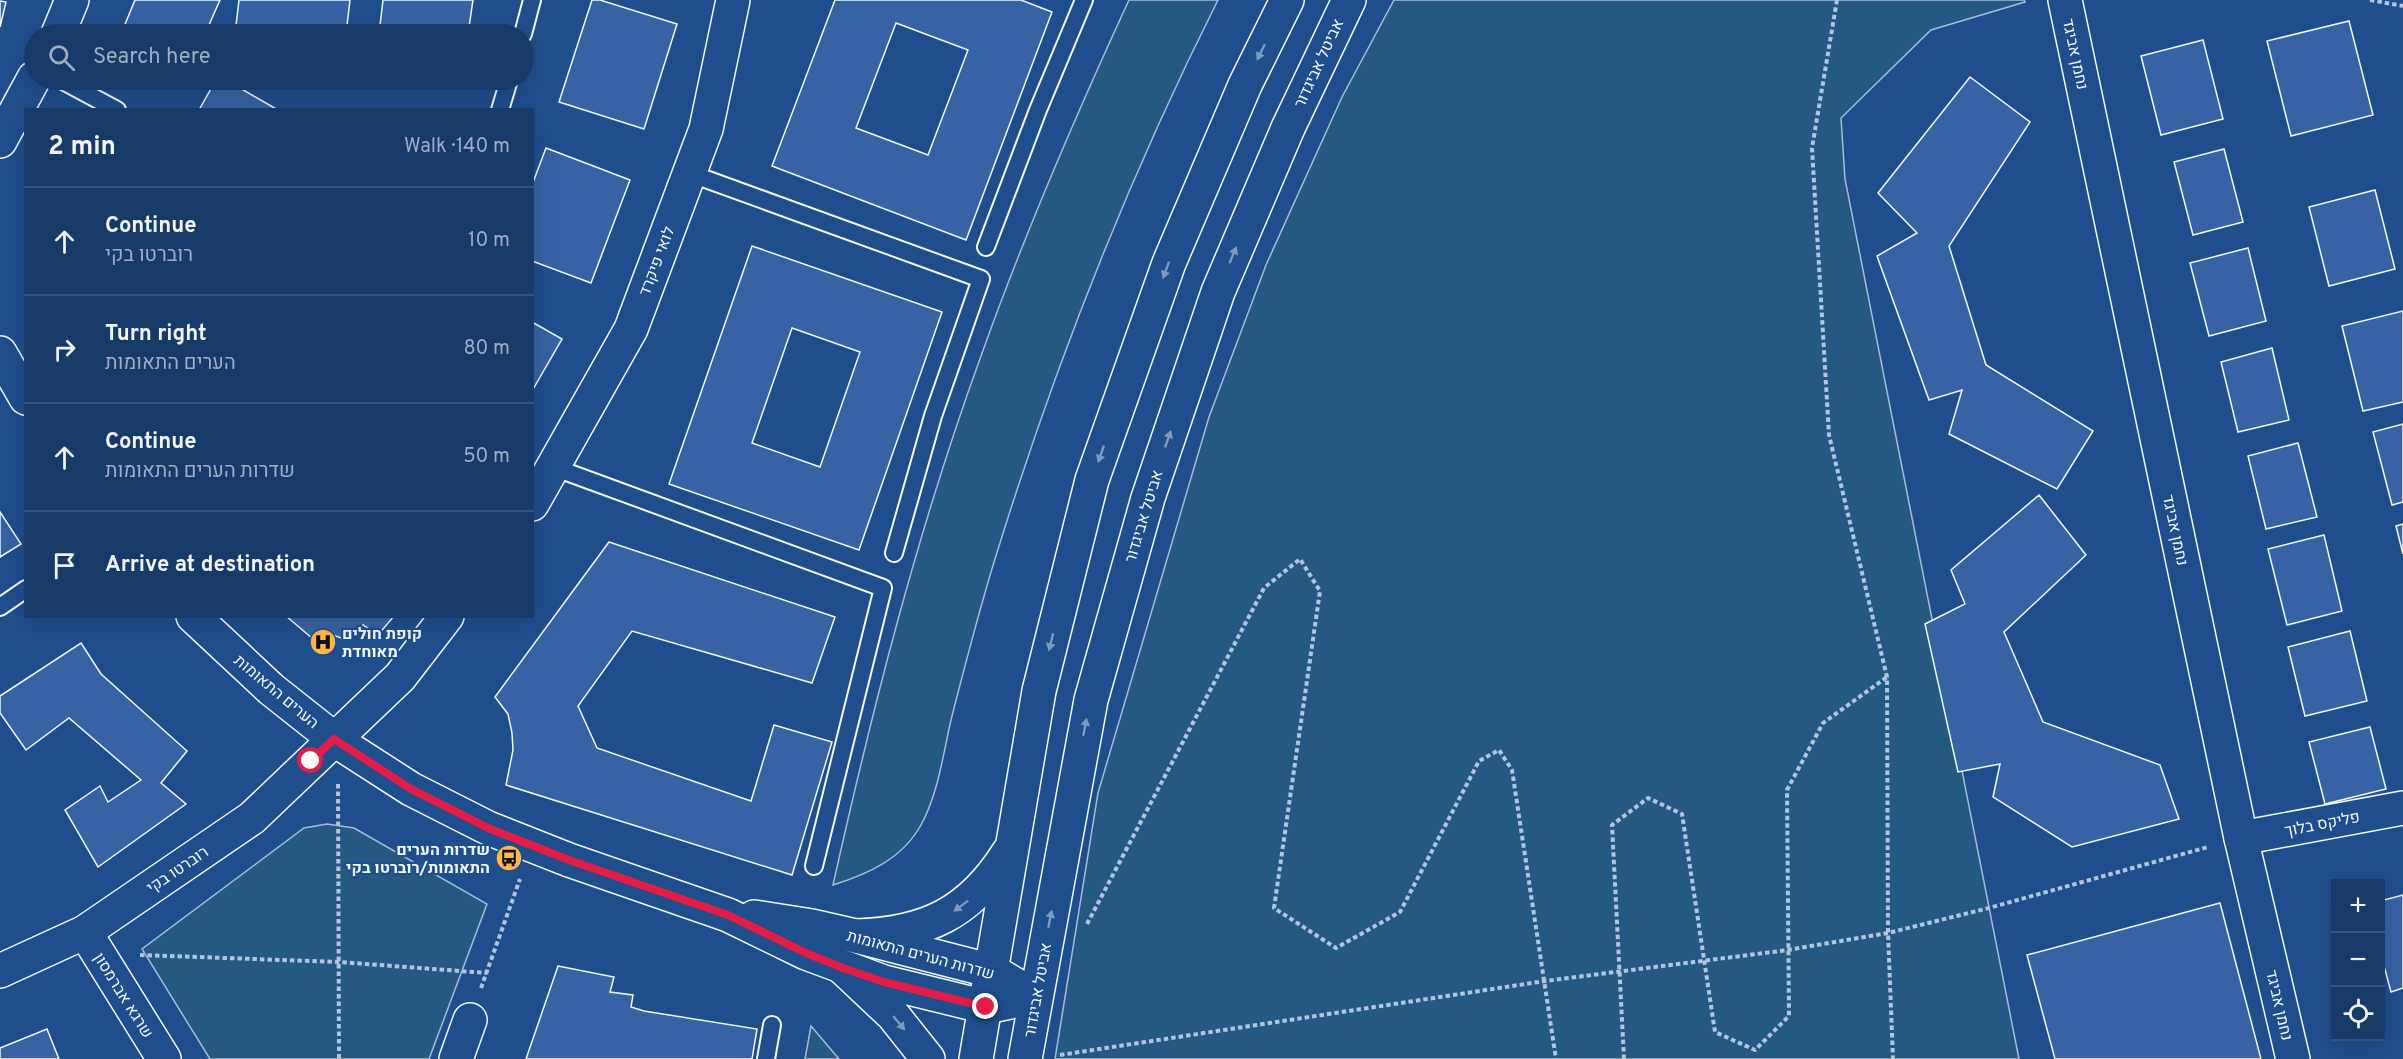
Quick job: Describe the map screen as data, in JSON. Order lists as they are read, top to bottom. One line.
{"streets":{"street":["נחמן אביגד","אביטל אביגדור","לואי פיקרד","הערים התאומות","פליקס בלוך","רוברטו בקי","שדרות הערים התאומות","שרגא אברמסון"]},"crossings":[["נחמן אביגד","פליקס בלוך"],["אביטל אביגדור","שדרות הערים התאומות"],["הערים התאומות","רוברטו בקי"],["הערים התאומות","שדרות הערים התאומות"],["רוברטו בקי","שרגא אברמסון"]],"places":{"hospital":["קופת חולים מאוחדת"],"bus stop":["שדרות הערים התאומות/רוברטו בקי"]},"page":{"search":"Search here","heading":["2 min","Walk · 140 m"],"list":[["Continue","רוברטו בקי","10 m"],["Turn right","הערים התאומות","80 m"],["Continue","שדרות הערים התאומות","50 m"],"Arrive at destination"],"map_buttons":["+","−"]}}
